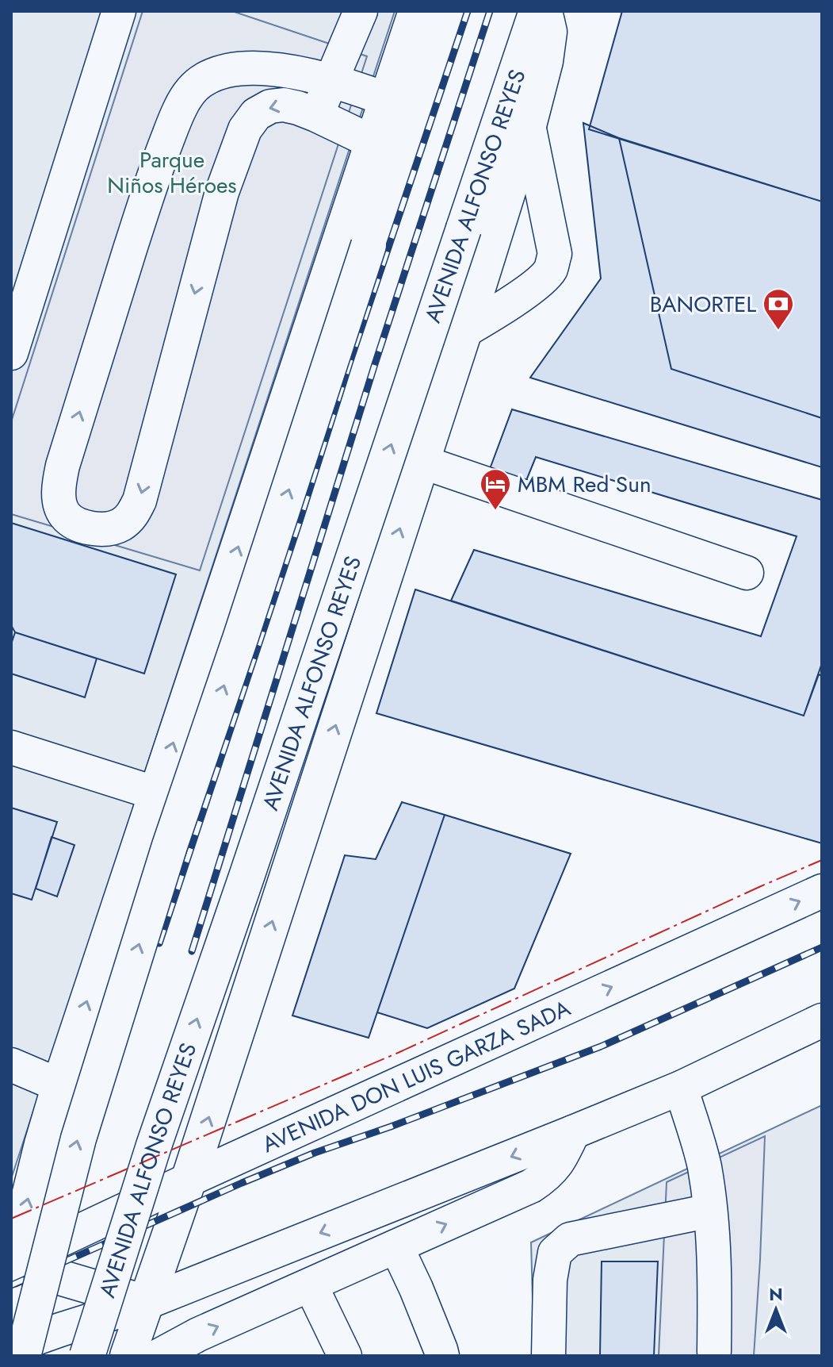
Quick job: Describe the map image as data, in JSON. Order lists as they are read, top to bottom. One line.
{"streets":{"highway":["AVENIDA ALFONSO REYES"],"street":["AVENIDA DON LUIS GARZA SADA"]},"parks":["Parque Niños Héroes"],"places":{"bank":["BANORTEL"],"hotel":["MBM Red Sun"]},"north":"top"}
